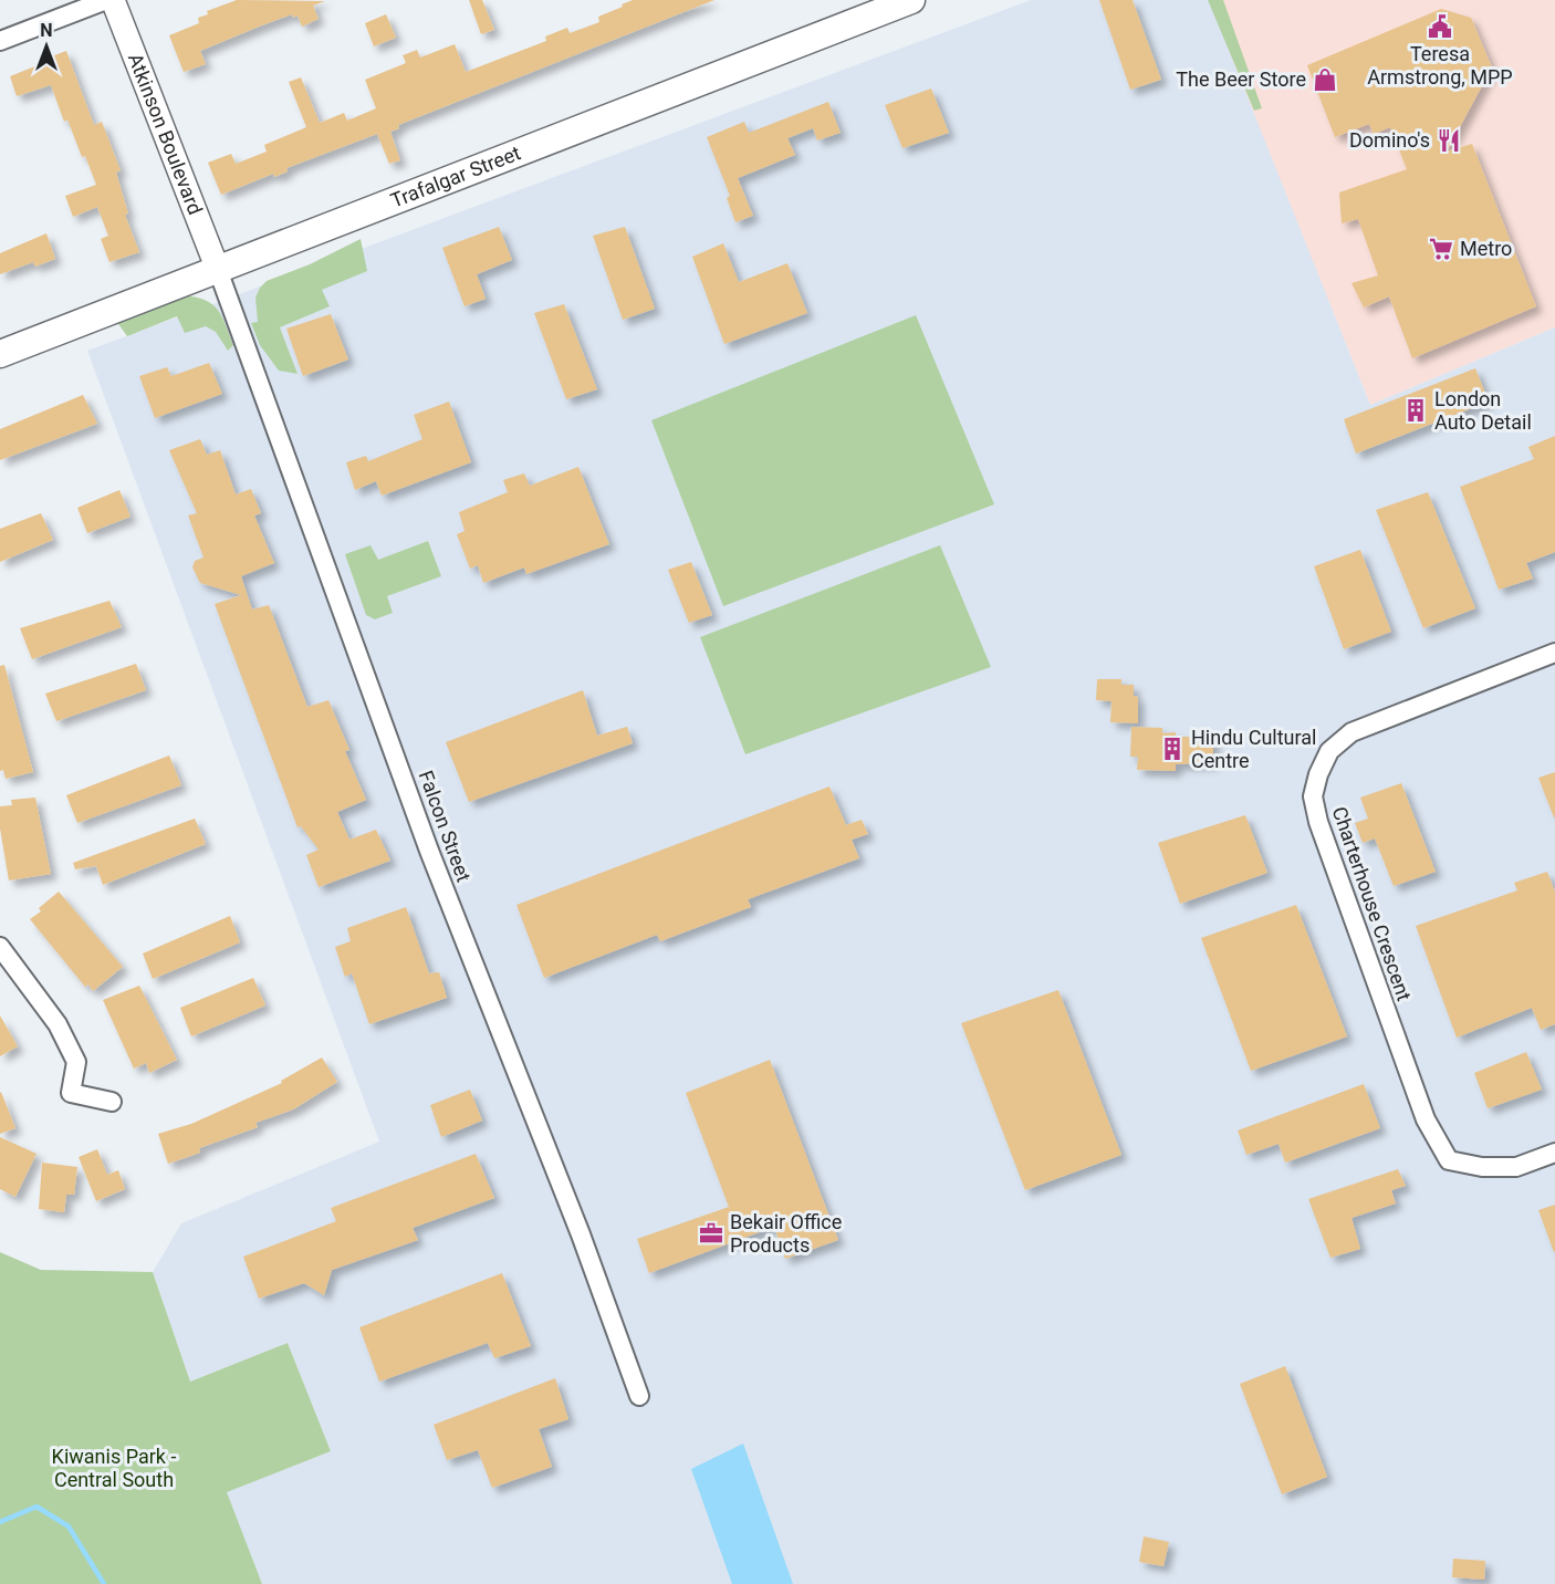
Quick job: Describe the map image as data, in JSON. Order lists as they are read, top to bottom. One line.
{"streets":{"main road":["Trafalgar Street"],"street":["Atkinson Boulevard","Falcon Street","Charterhouse Crescent"]},"crossings":[["Atkinson Boulevard","Trafalgar Street"],["Atkinson Boulevard","Falcon Street"],["Trafalgar Street","Falcon Street"]],"parks":["Kiwanis Park - Central South"],"places":{"public building":["Teresa Armstrong, MPP"],"shop":["The Beer Store"],"restaurant":["Domino's"],"supermarket":["Metro"],"building":["London Auto Detail","Hindu Cultural Centre"],"office":["Bekair Office Products"]},"north":"top"}
